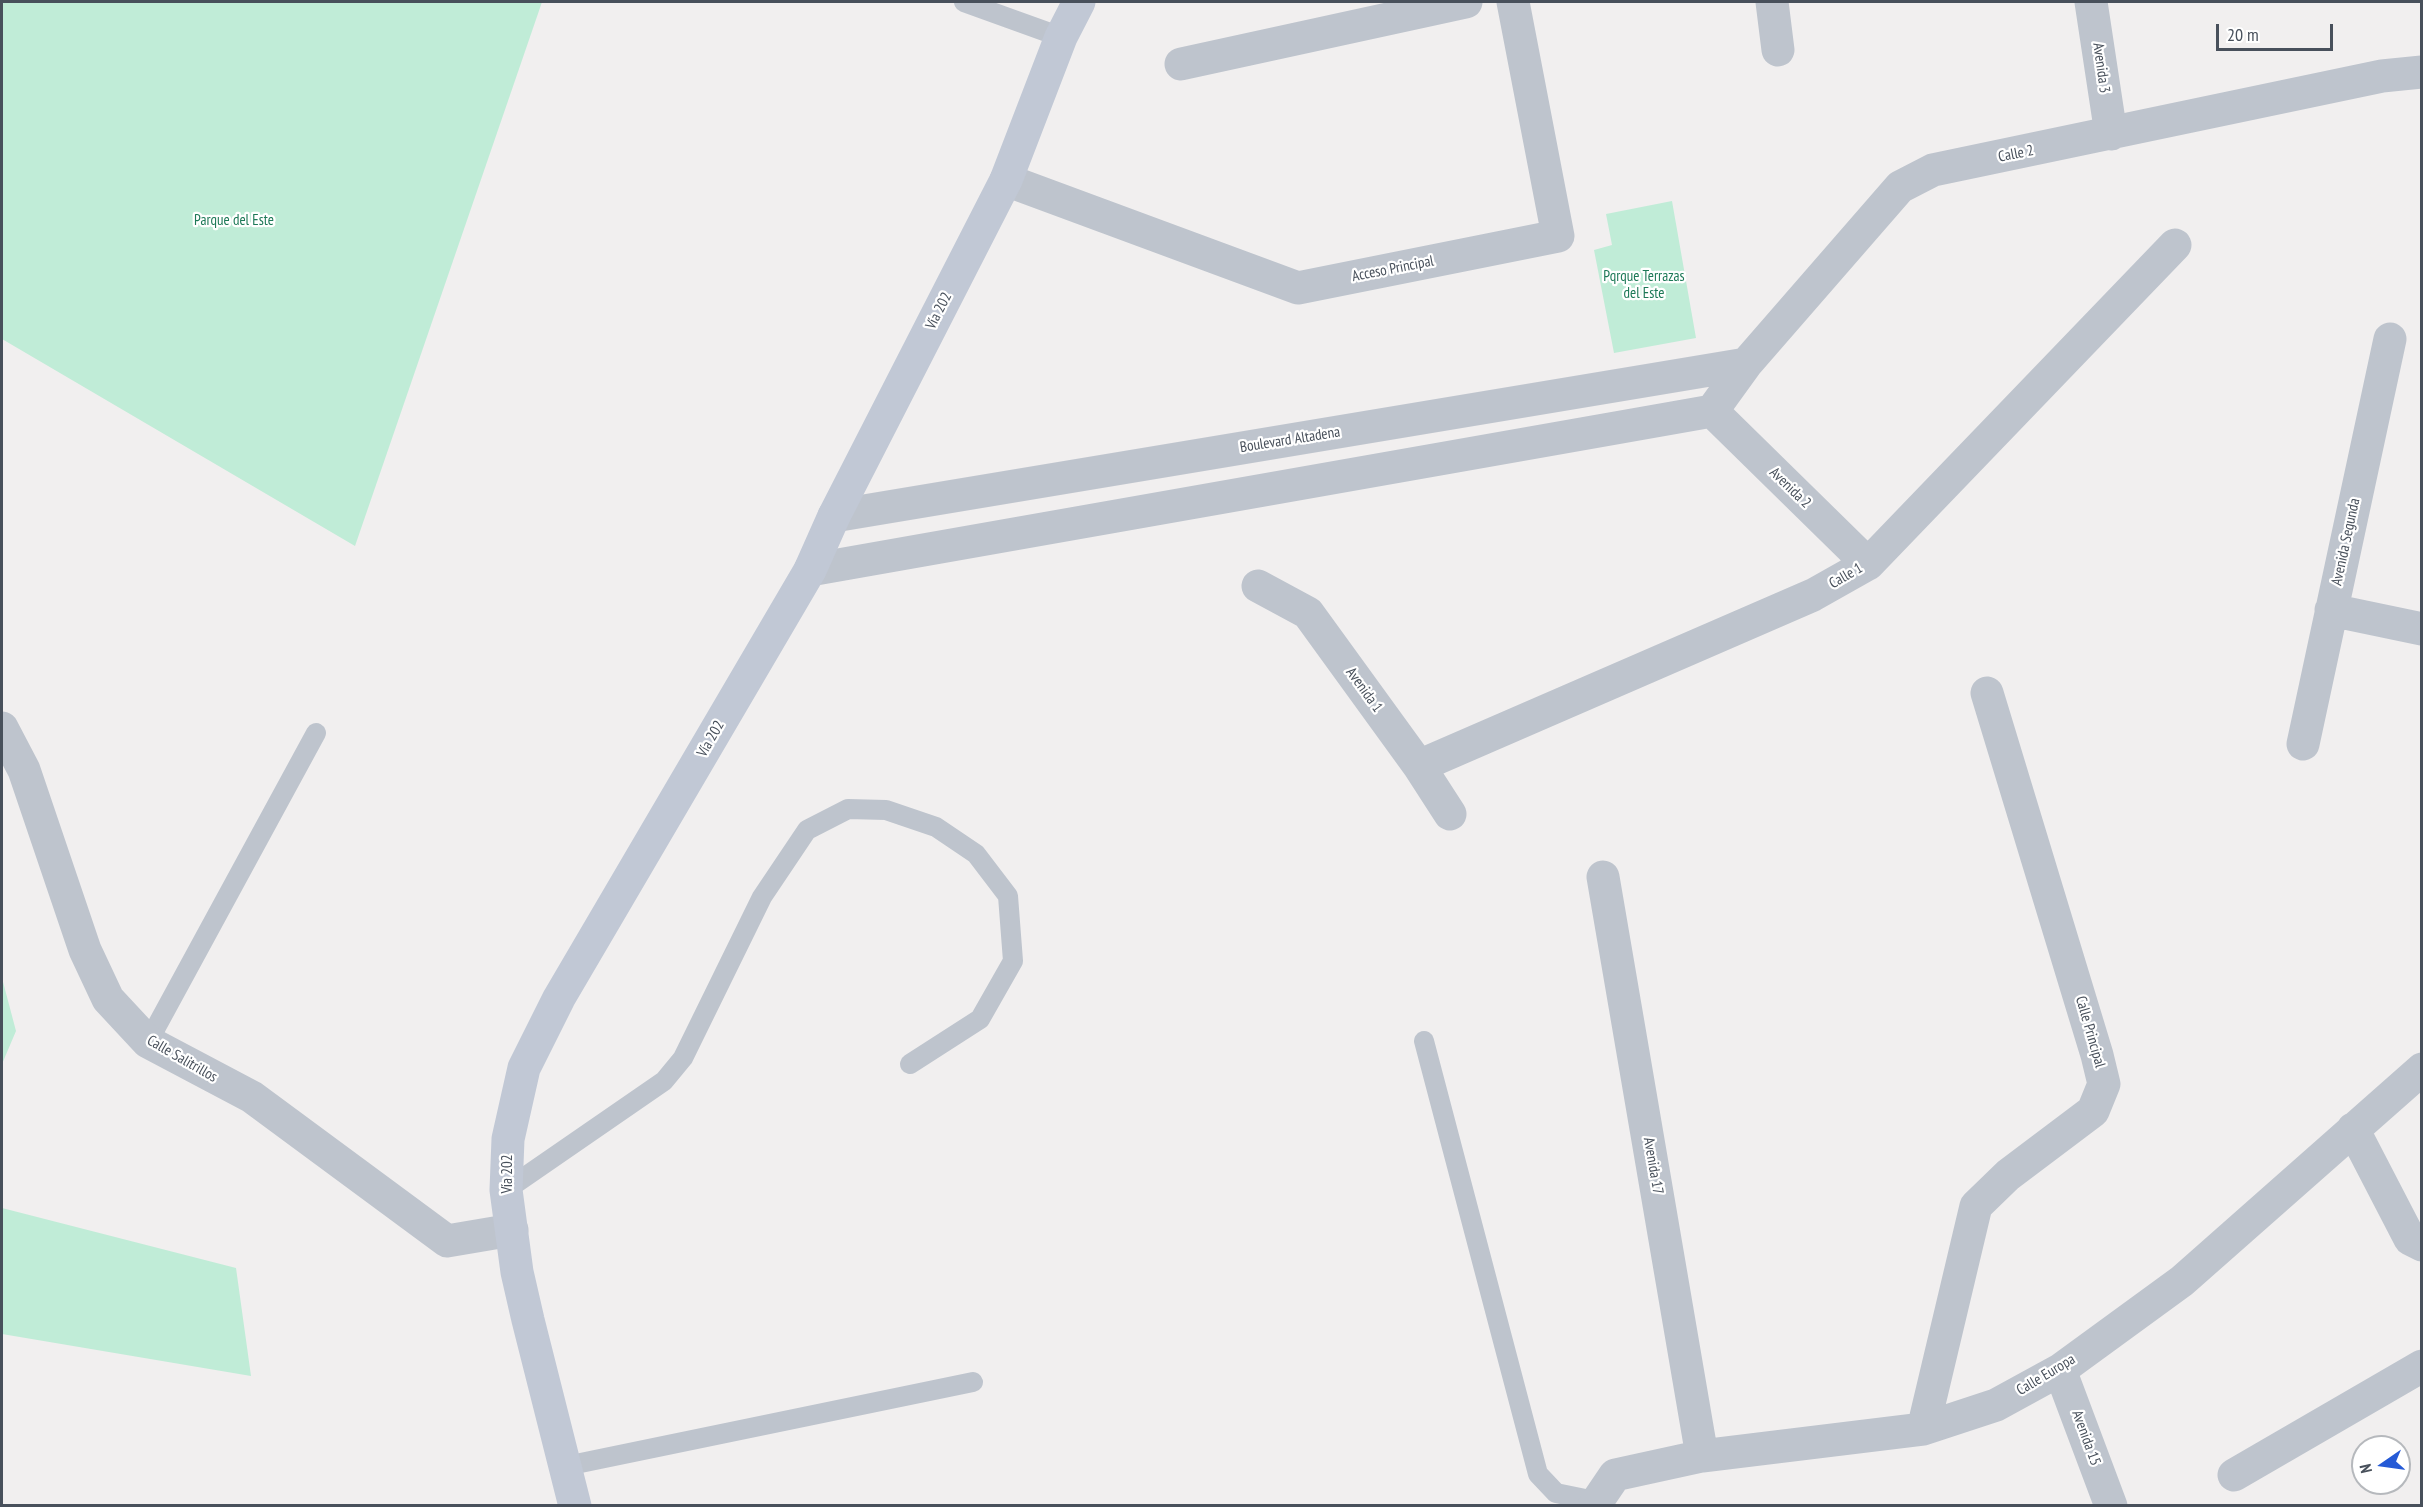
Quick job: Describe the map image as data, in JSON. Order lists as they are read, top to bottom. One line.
{"streets":{"main road":["Vía 202"],"street":["Avenida 3","Calle 2","Acceso Principal","Boulevard Altadena","Avenida 2","Avenida Segunda","Calle 1","Avenida 1","Calle Principal","Calle Salitrillos","Avenida 17","Calle Europa","Avenida 15"]},"crossings":[["Avenida 3","Calle 2"],["Calle 2","Boulevard Altadena"],["Calle 2","Avenida 2"],["Acceso Principal","Vía 202"],["Vía 202","Boulevard Altadena"],["Vía 202","Calle Salitrillos"],["Avenida 2","Calle 1"],["Calle 1","Avenida 1"],["Calle Principal","Calle Europa"],["Avenida 17","Calle Europa"],["Calle Europa","Avenida 15"]],"parks":["Parque del Este","Pqrque Terrazas del Este"],"scale_bar":"20 m","north":"left"}
